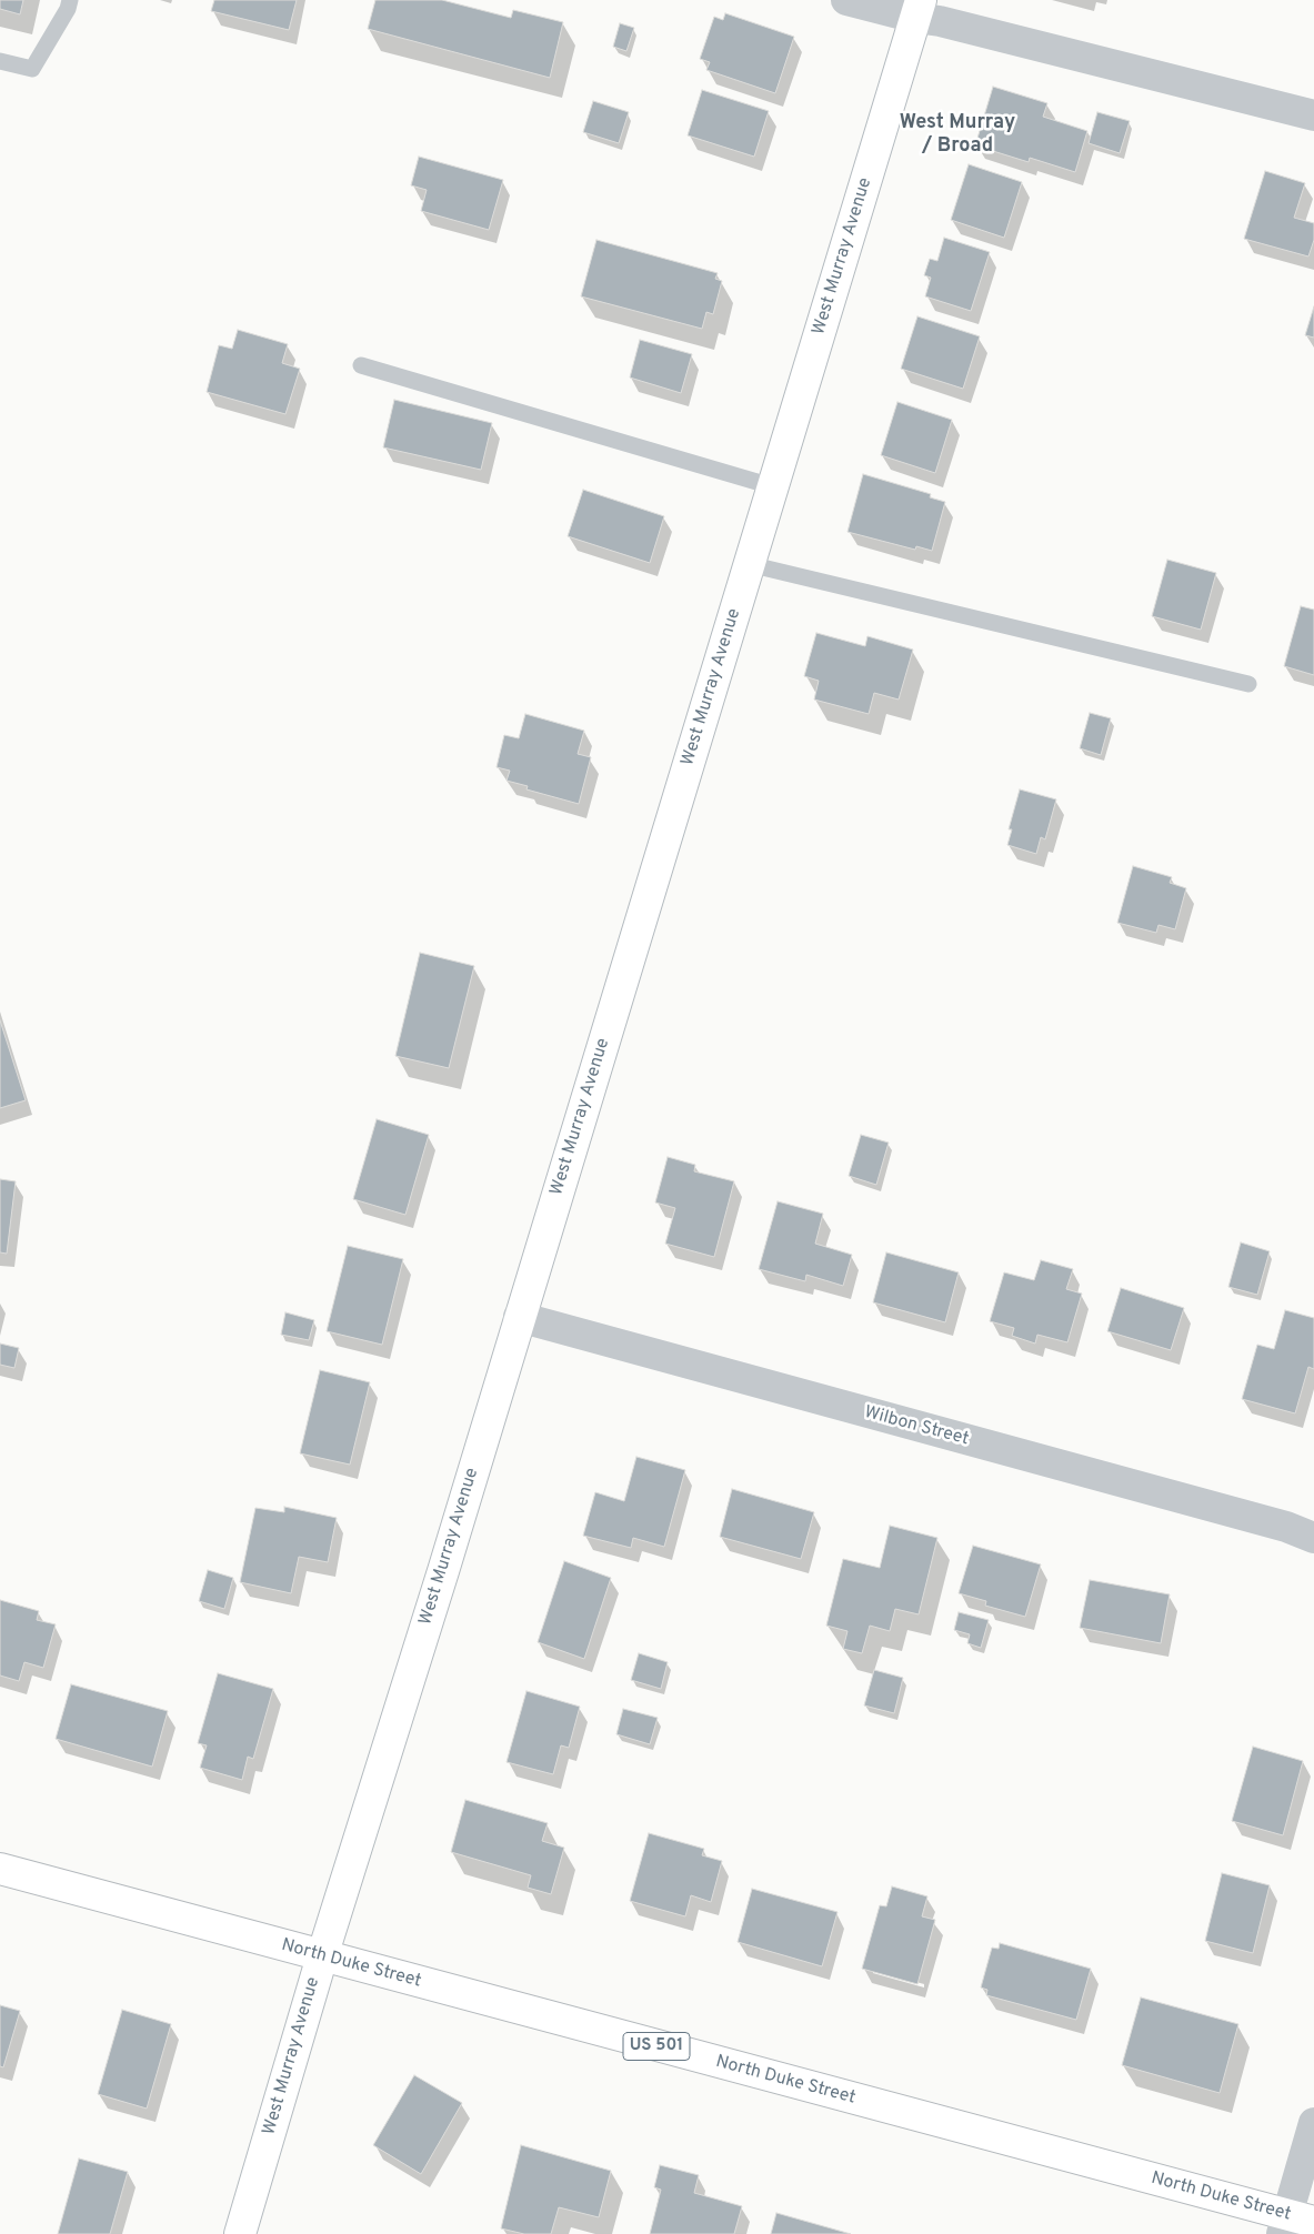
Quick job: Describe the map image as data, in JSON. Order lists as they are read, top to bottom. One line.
{"streets":{"main road":["West Murray Avenue","North Duke Street","US 501"],"street":["Wilbon Street"]},"crossings":[["West Murray Avenue","Wilbon Street"],["West Murray Avenue","North Duke Street"]],"districts":["West Murray / Broad"]}
